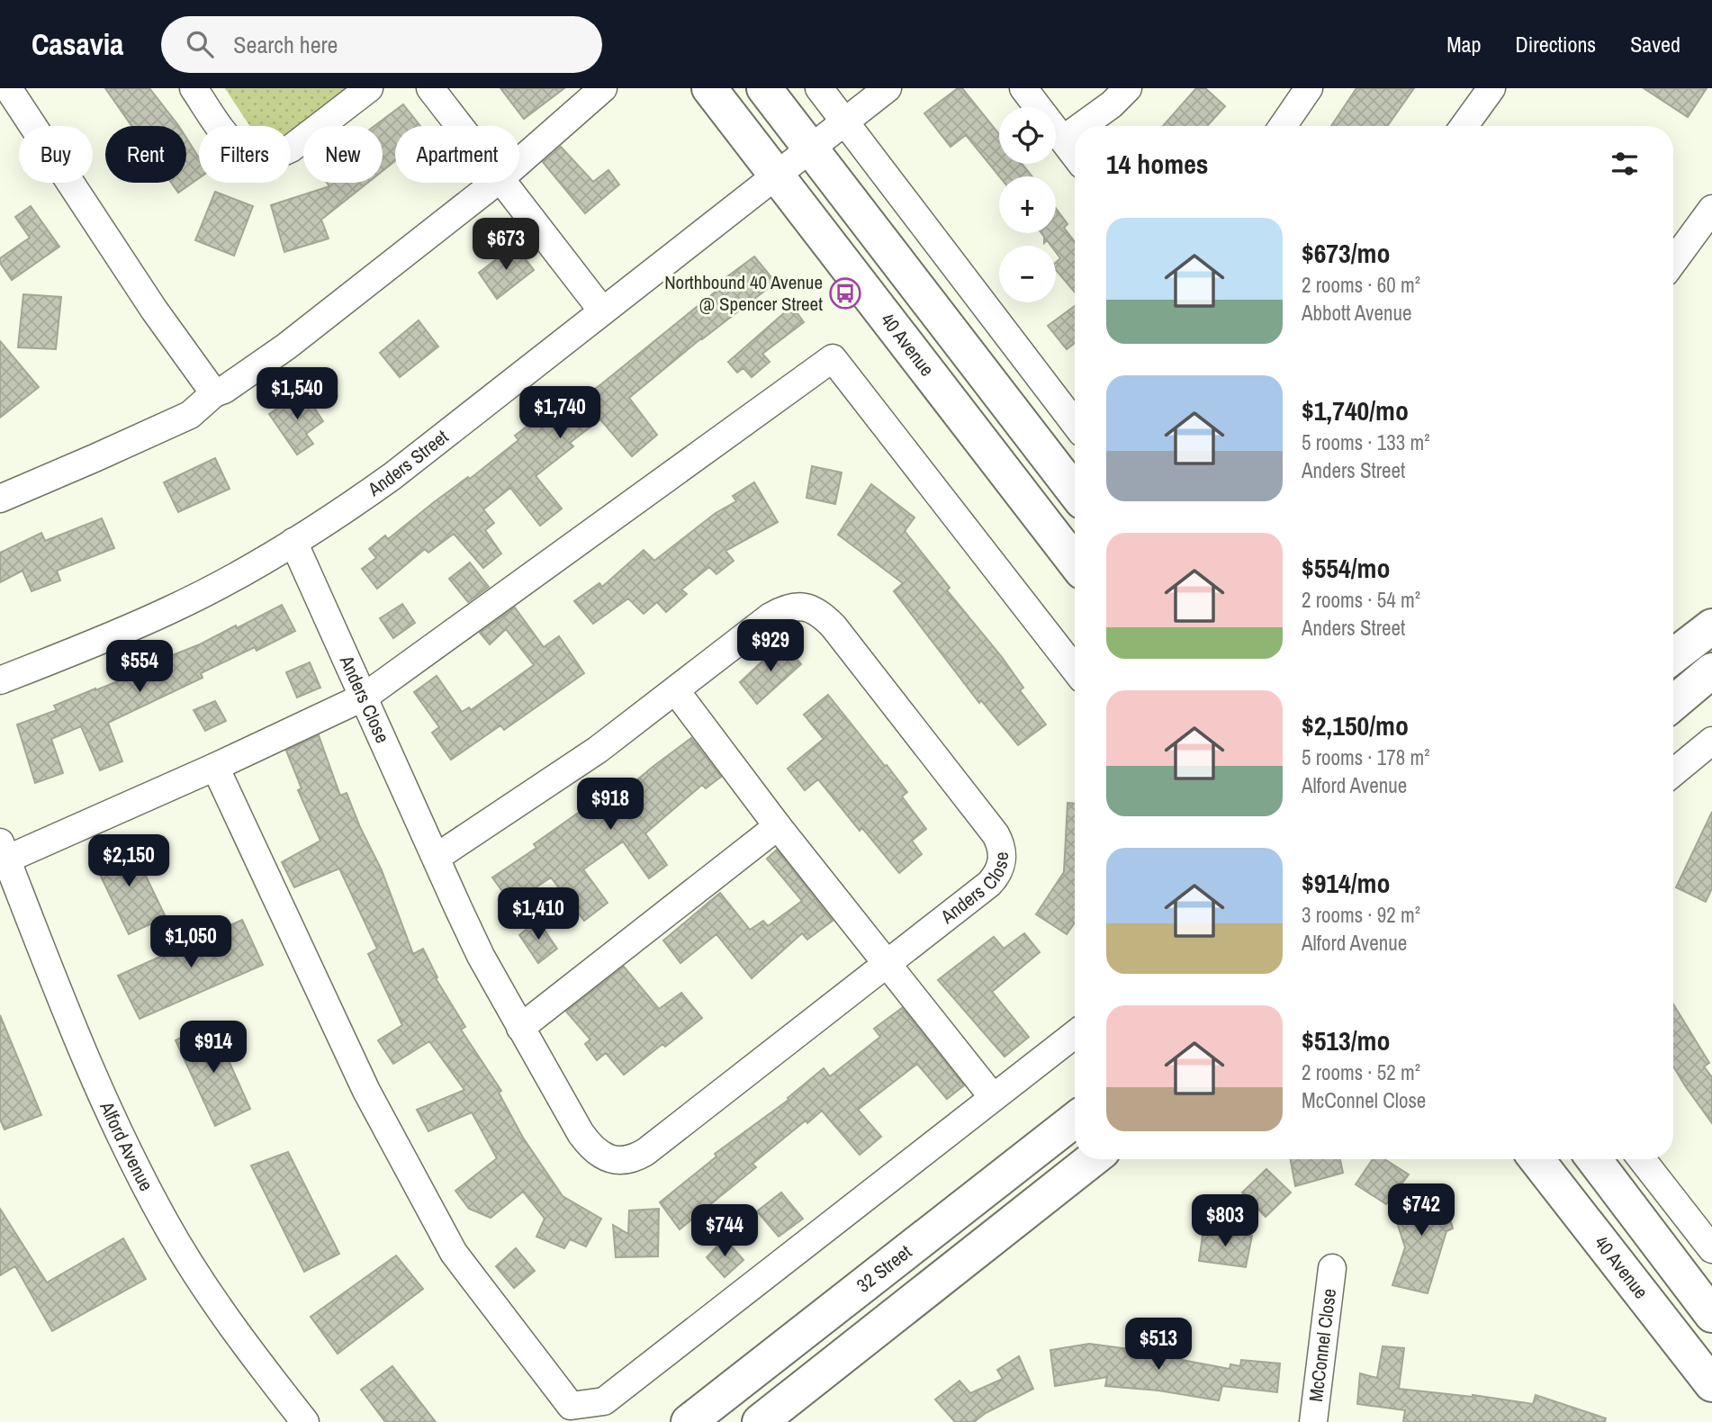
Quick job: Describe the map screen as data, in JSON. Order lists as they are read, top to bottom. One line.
{"streets":{"main road":["40 Avenue","32 Street"],"street":["Anders Street","Anders Close","Alford Avenue","McConnel Close"]},"crossings":[["40 Avenue","Anders Street"],["Anders Street","Anders Close"]],"places":{"bus stop":["Northbound 40 Avenue @ Spencer Street"]},"page":{"header":"Casavia","search":"Search here","nav":["Map","Directions","Saved"],"map_buttons":["+","−"],"chip":["Buy","Rent","Filters","New","Apartment"],"heading":"14 homes","list":[{"name":"$673/mo","note":"2 rooms · 60 m² · Abbott Avenue"},{"name":"$1,740/mo","note":"5 rooms · 133 m² · Anders Street"},{"name":"$554/mo","note":"2 rooms · 54 m² · Anders Street"},{"name":"$2,150/mo","note":"5 rooms · 178 m² · Alford Avenue"},{"name":"$914/mo","note":"3 rooms · 92 m² · Alford Avenue"},{"name":"$513/mo","note":"2 rooms · 52 m² · McConnel Close"}],"price":["$673","$1,540","$1,740","$929","$554","$918","$2,150","$1,410","$1,050","$914","$742","$803","$744","$513"]}}
